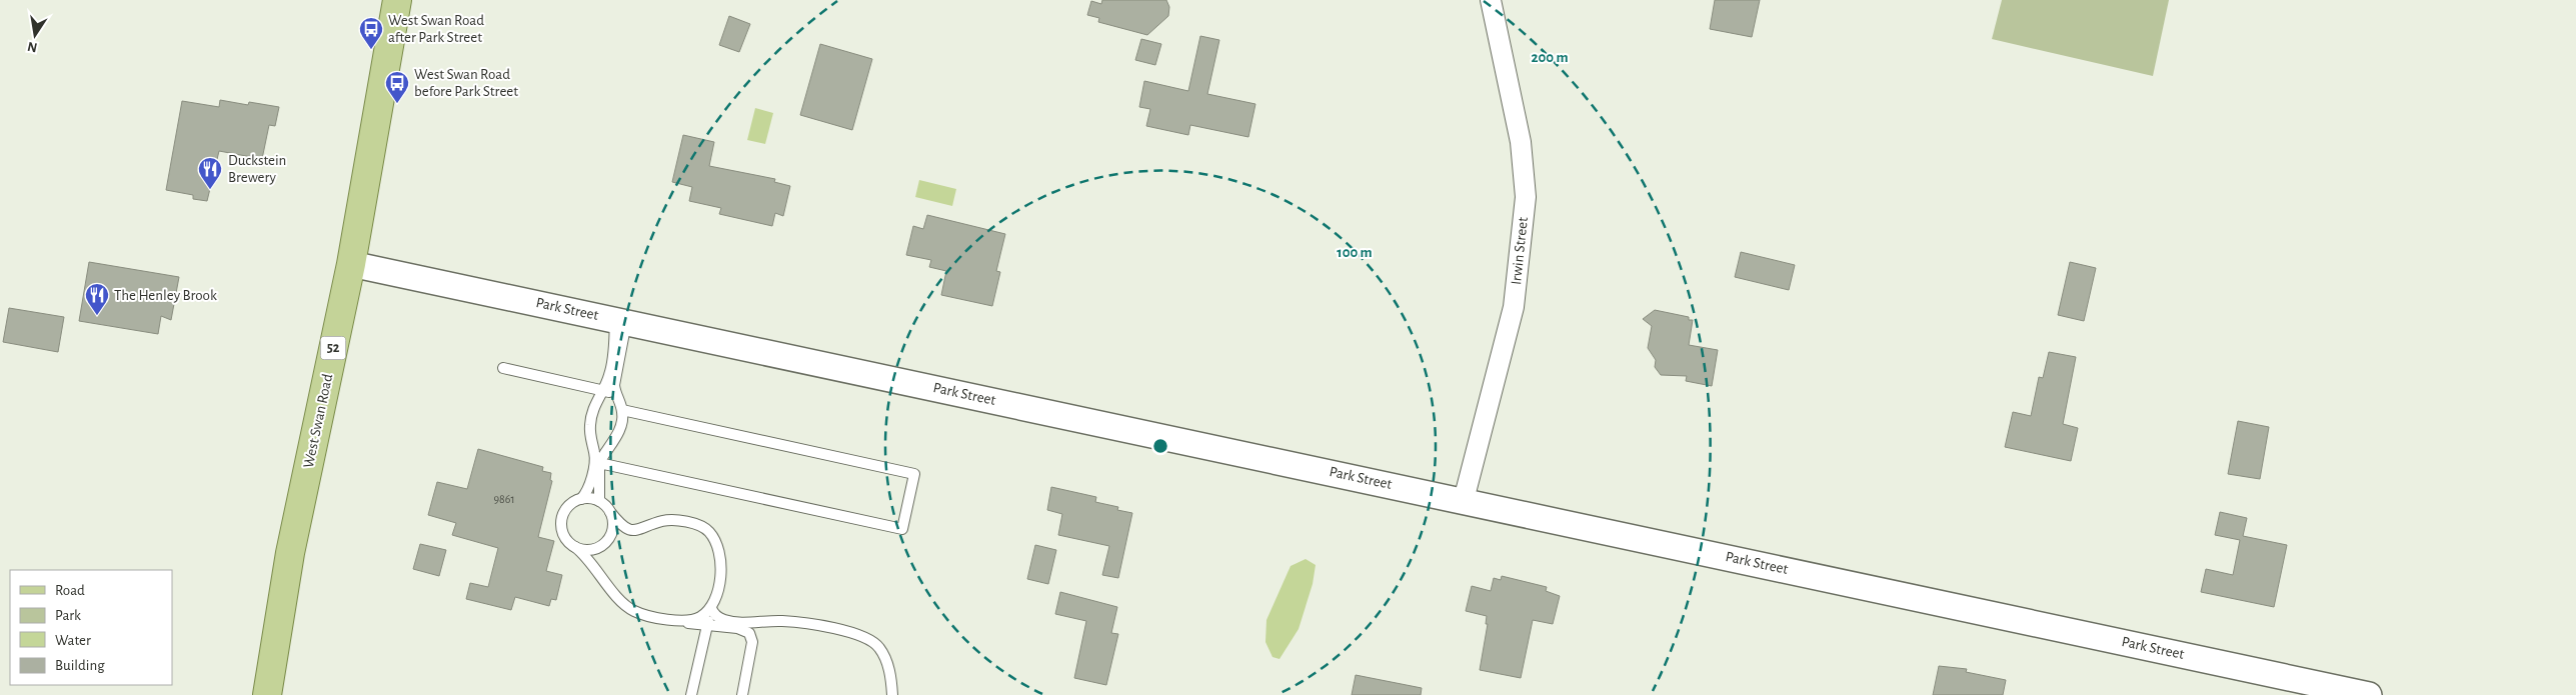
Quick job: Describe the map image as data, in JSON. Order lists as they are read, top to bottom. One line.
{"streets":{"main road":["52","West Swan Road"],"street":["Irwin Street","Park Street"]},"crossings":[["Irwin Street","Park Street"],["Park Street","West Swan Road"]],"places":{"bus stop":["West Swan Road after Park Street","West Swan Road before Park Street"],"restaurant":["Duckstein Brewery","The Henley Brook"]},"house_numbers":["9861"],"legend":["Road","Park","Water","Building"],"north":"bottom","rings":["200 m","100 m"]}
